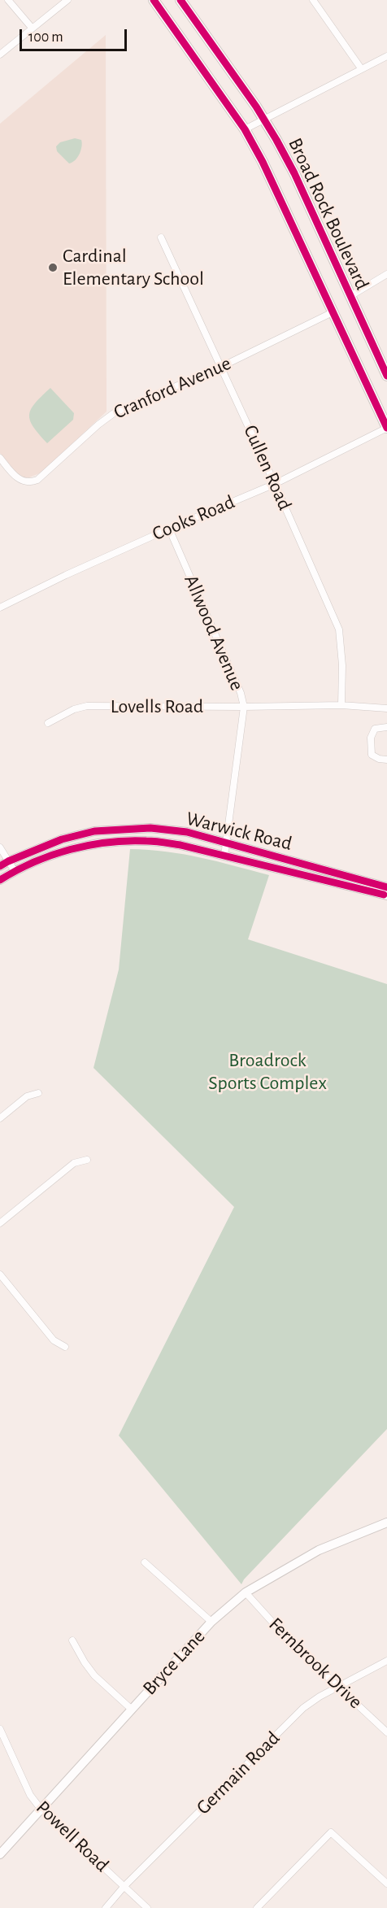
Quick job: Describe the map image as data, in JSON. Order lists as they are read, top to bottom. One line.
{"streets":{"main road":["Broad Rock Boulevard","Warwick Road","Bryce Lane"],"street":["Cranford Avenue","Cullen Road","Cooks Road","Allwood Avenue","Lovells Road","Fernbrook Drive","Germain Road","Powell Road"]},"crossings":[["Broad Rock Boulevard","Cranford Avenue"],["Broad Rock Boulevard","Cooks Road"],["Cranford Avenue","Cullen Road"],["Cullen Road","Cooks Road"],["Cullen Road","Lovells Road"],["Cooks Road","Allwood Avenue"],["Allwood Avenue","Lovells Road"],["Allwood Avenue","Warwick Road"],["Bryce Lane","Fernbrook Drive"],["Bryce Lane","Powell Road"],["Fernbrook Drive","Germain Road"],["Germain Road","Powell Road"]],"parks":["Broadrock Sports Complex"],"places":["Cardinal Elementary School"],"scale_bar":"100 m"}
